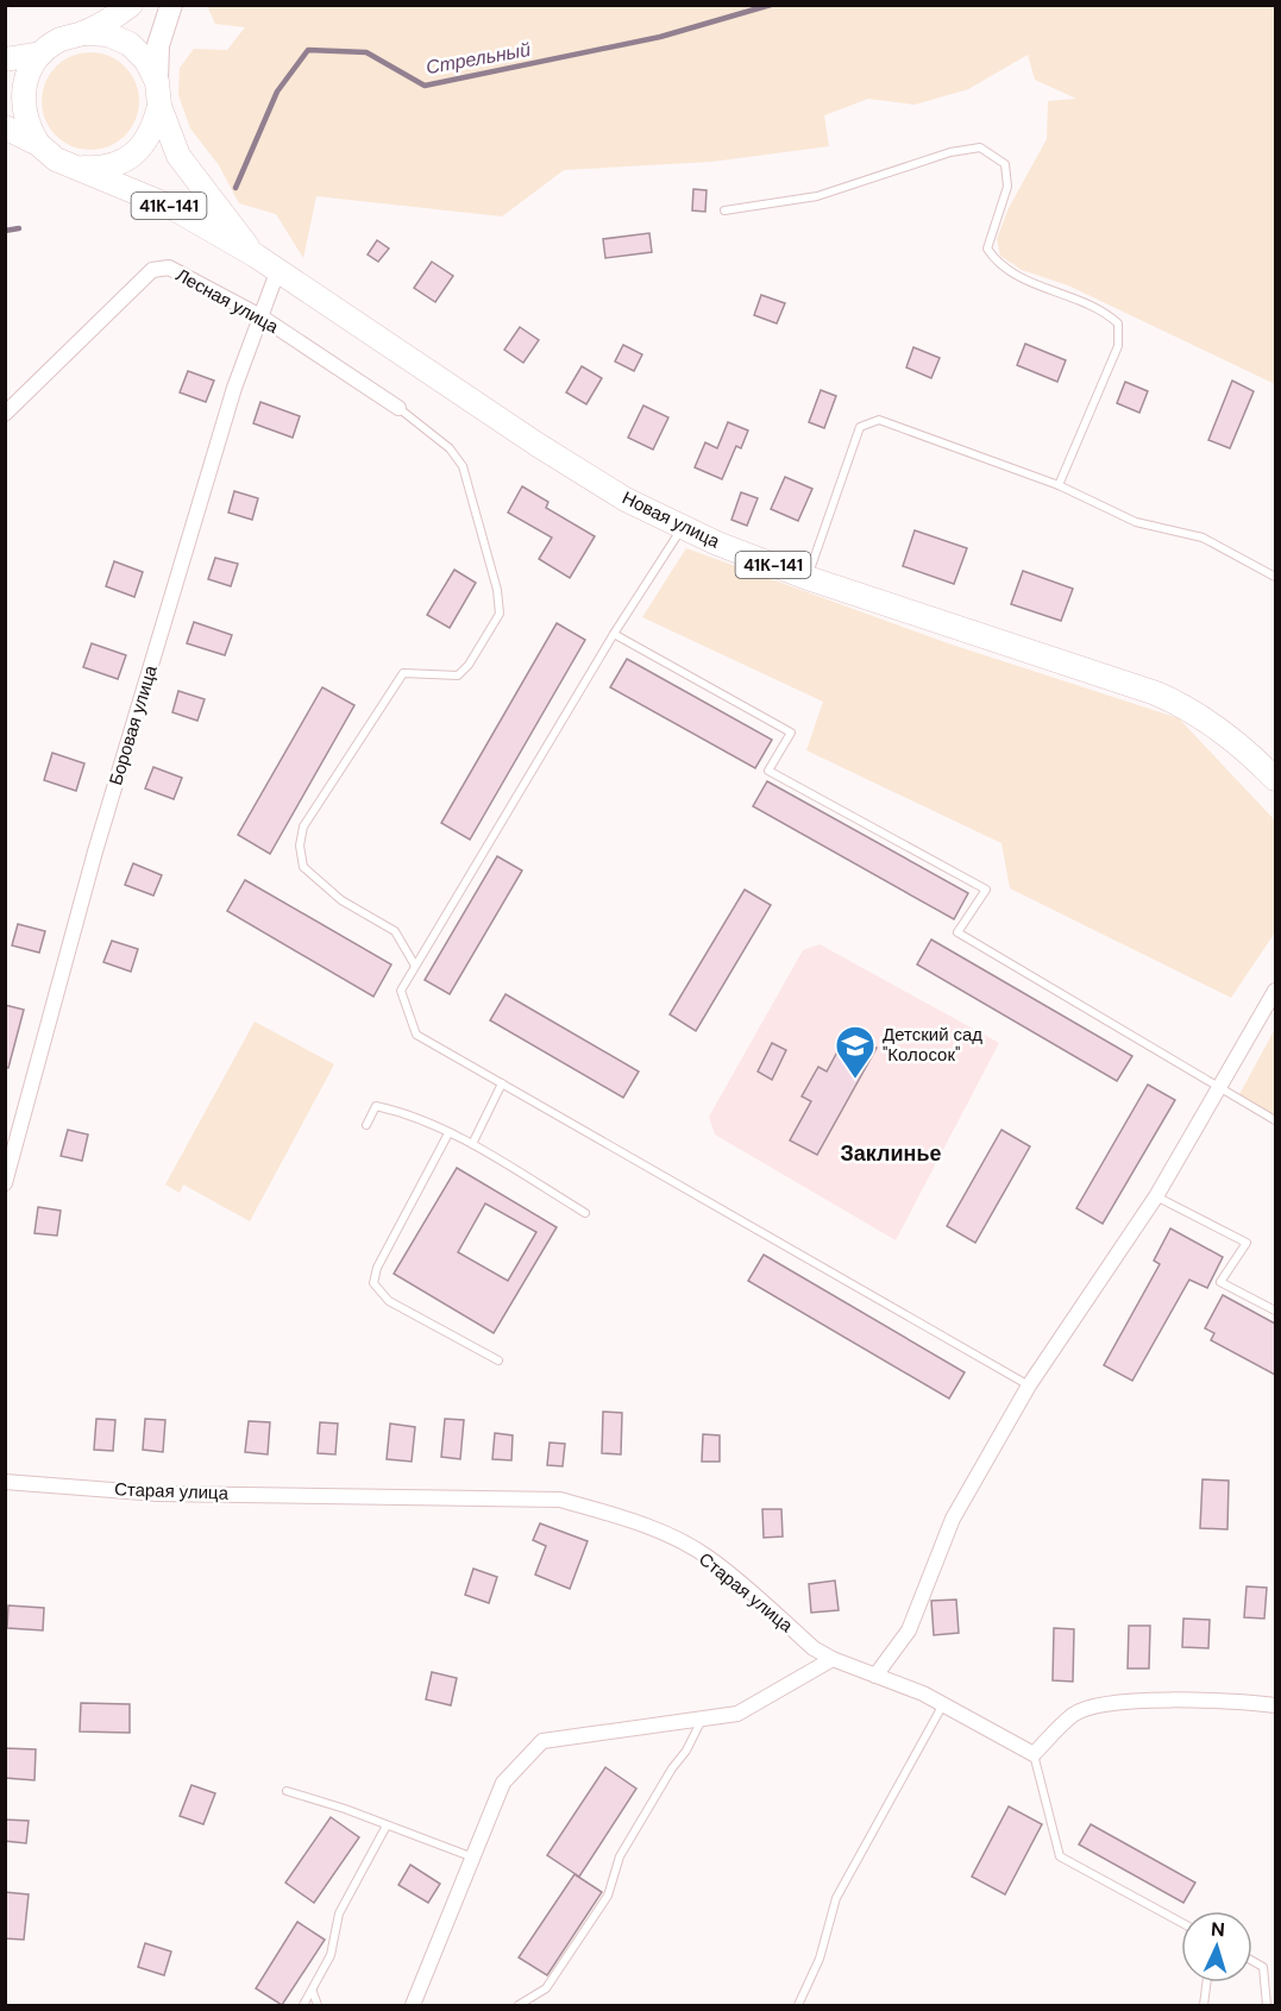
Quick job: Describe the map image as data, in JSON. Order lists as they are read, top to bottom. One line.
{"streets":{"main road":["41К-141","Новая улица"],"street":["Лесная улица","Боровая улица","Старая улица"]},"crossings":[["41К-141","Новая улица"],["Лесная улица","Боровая улица"],["Новая улица","Боровая улица"]],"districts":["Заклинье"],"water":["Стрельный"],"places":{"school or university":["Детский сад \"Колосок\""]},"north":"top"}
